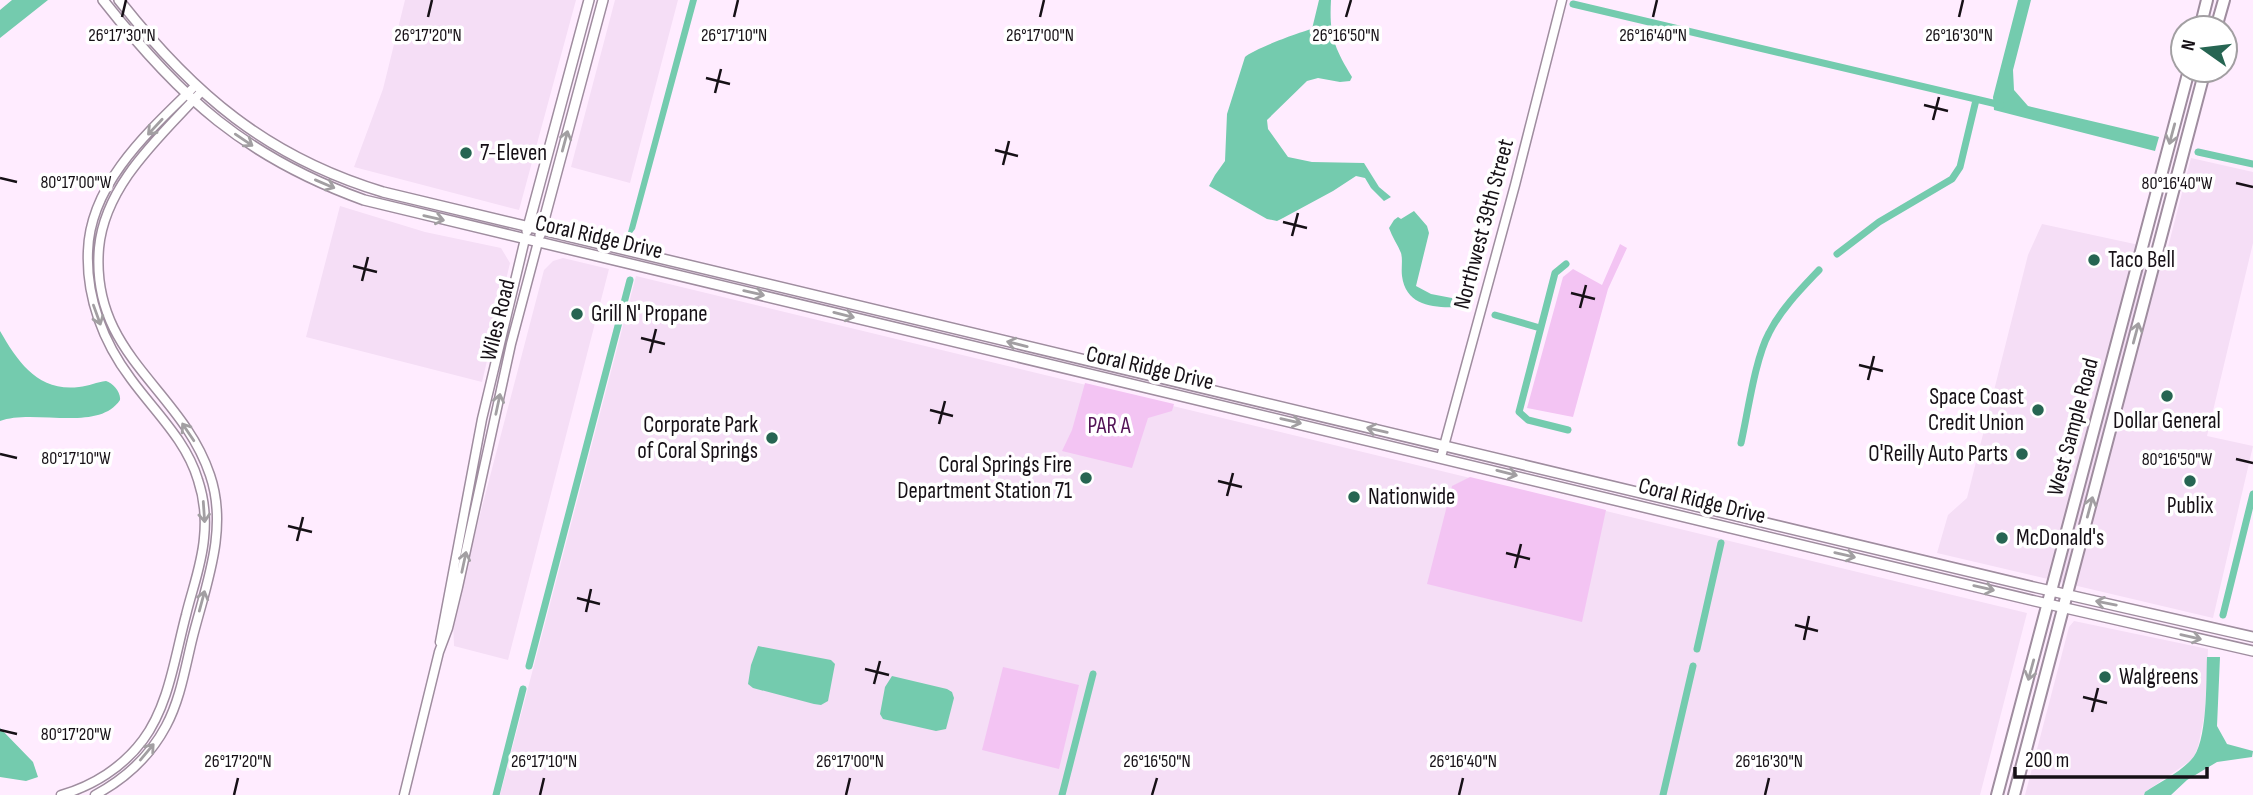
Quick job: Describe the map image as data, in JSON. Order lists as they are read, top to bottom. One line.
{"streets":{"main road":["Coral Ridge Drive","Wiles Road","West Sample Road"],"street":["Northwest 39th Street"]},"crossings":[["Northwest 39th Street","Coral Ridge Drive"],["Coral Ridge Drive","Wiles Road"],["Coral Ridge Drive","West Sample Road"]],"parks":["PAR A"],"places":["7-Eleven","Taco Bell","Grill N' Propane","Dollar General","Space Coast Credit Union","Corporate Park of Coral Springs","O'Reilly Auto Parts","Coral Springs Fire Department Station 71","Publix","Nationwide","McDonald's","Walgreens"],"scale_bar":"200 m","north":"left","coordinates":["26°17'30\"N","26°17'20\"N","26°17'10\"N","26°17'00\"N","26°16'50\"N","26°16'40\"N","26°16'30\"N","80°17'00\"W","80°16'40\"W","80°17'10\"W","80°16'50\"W","80°17'20\"W"]}
